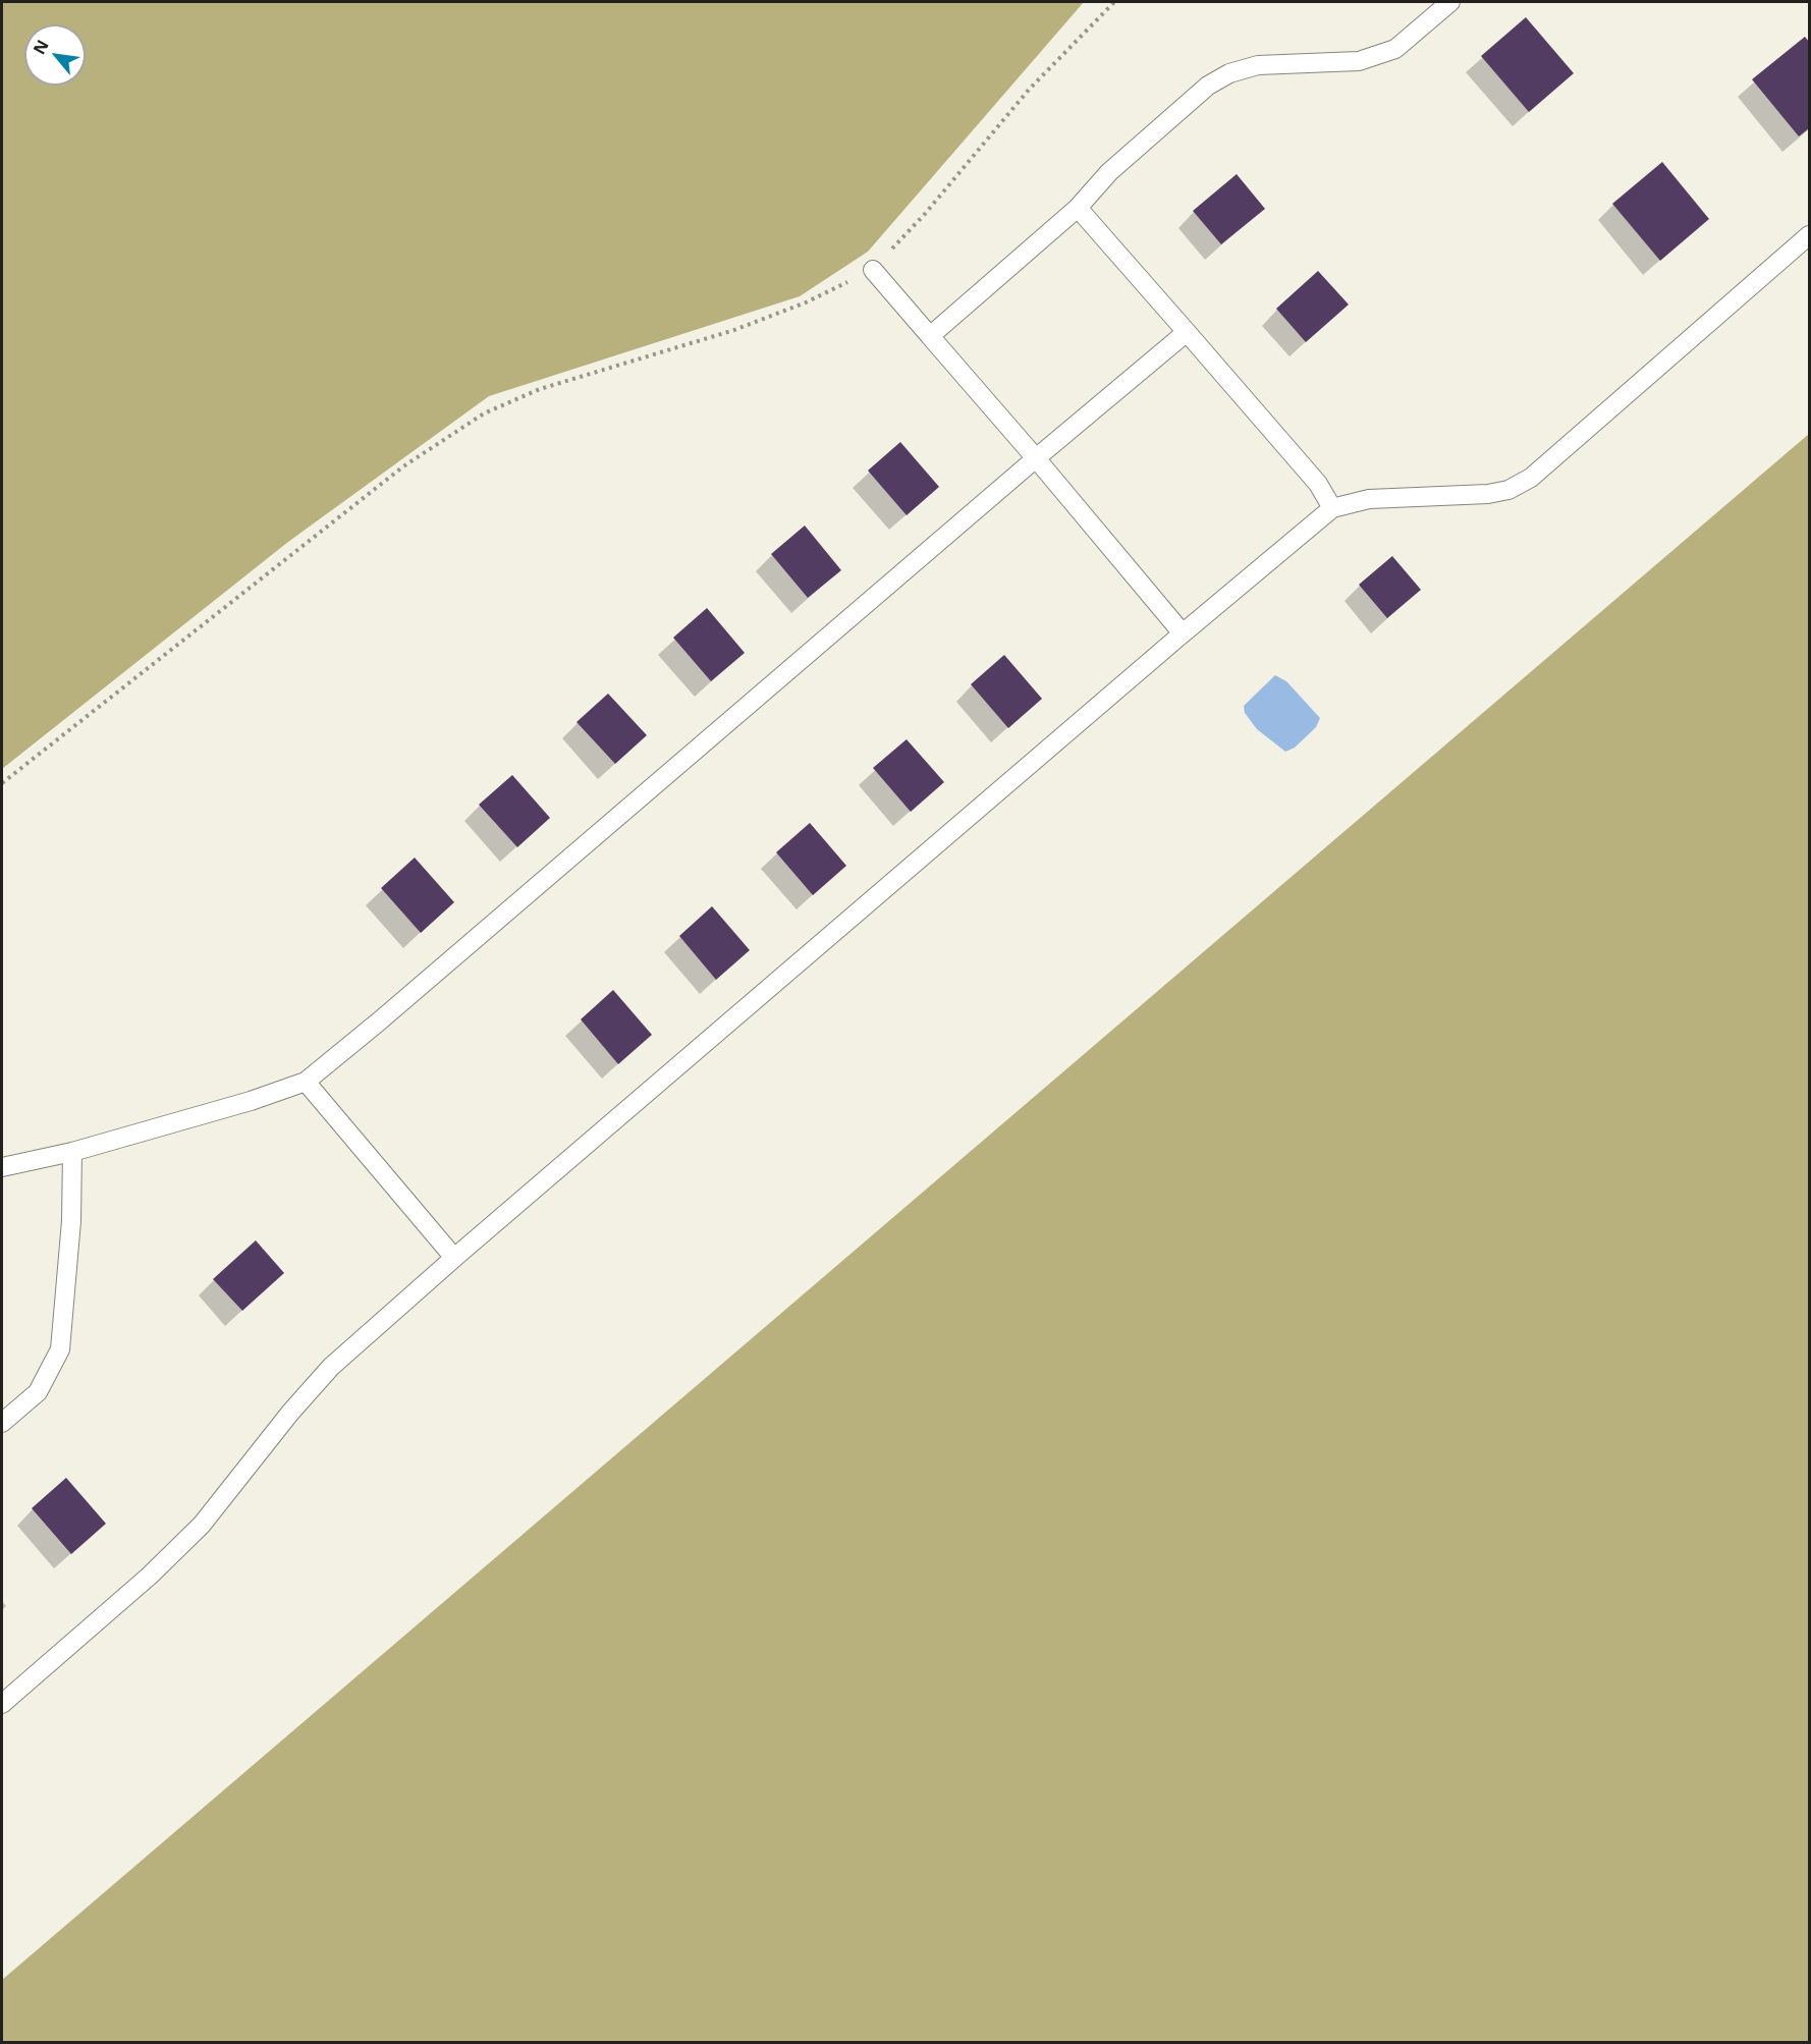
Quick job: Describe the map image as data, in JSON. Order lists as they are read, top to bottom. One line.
{"north":"top left"}
